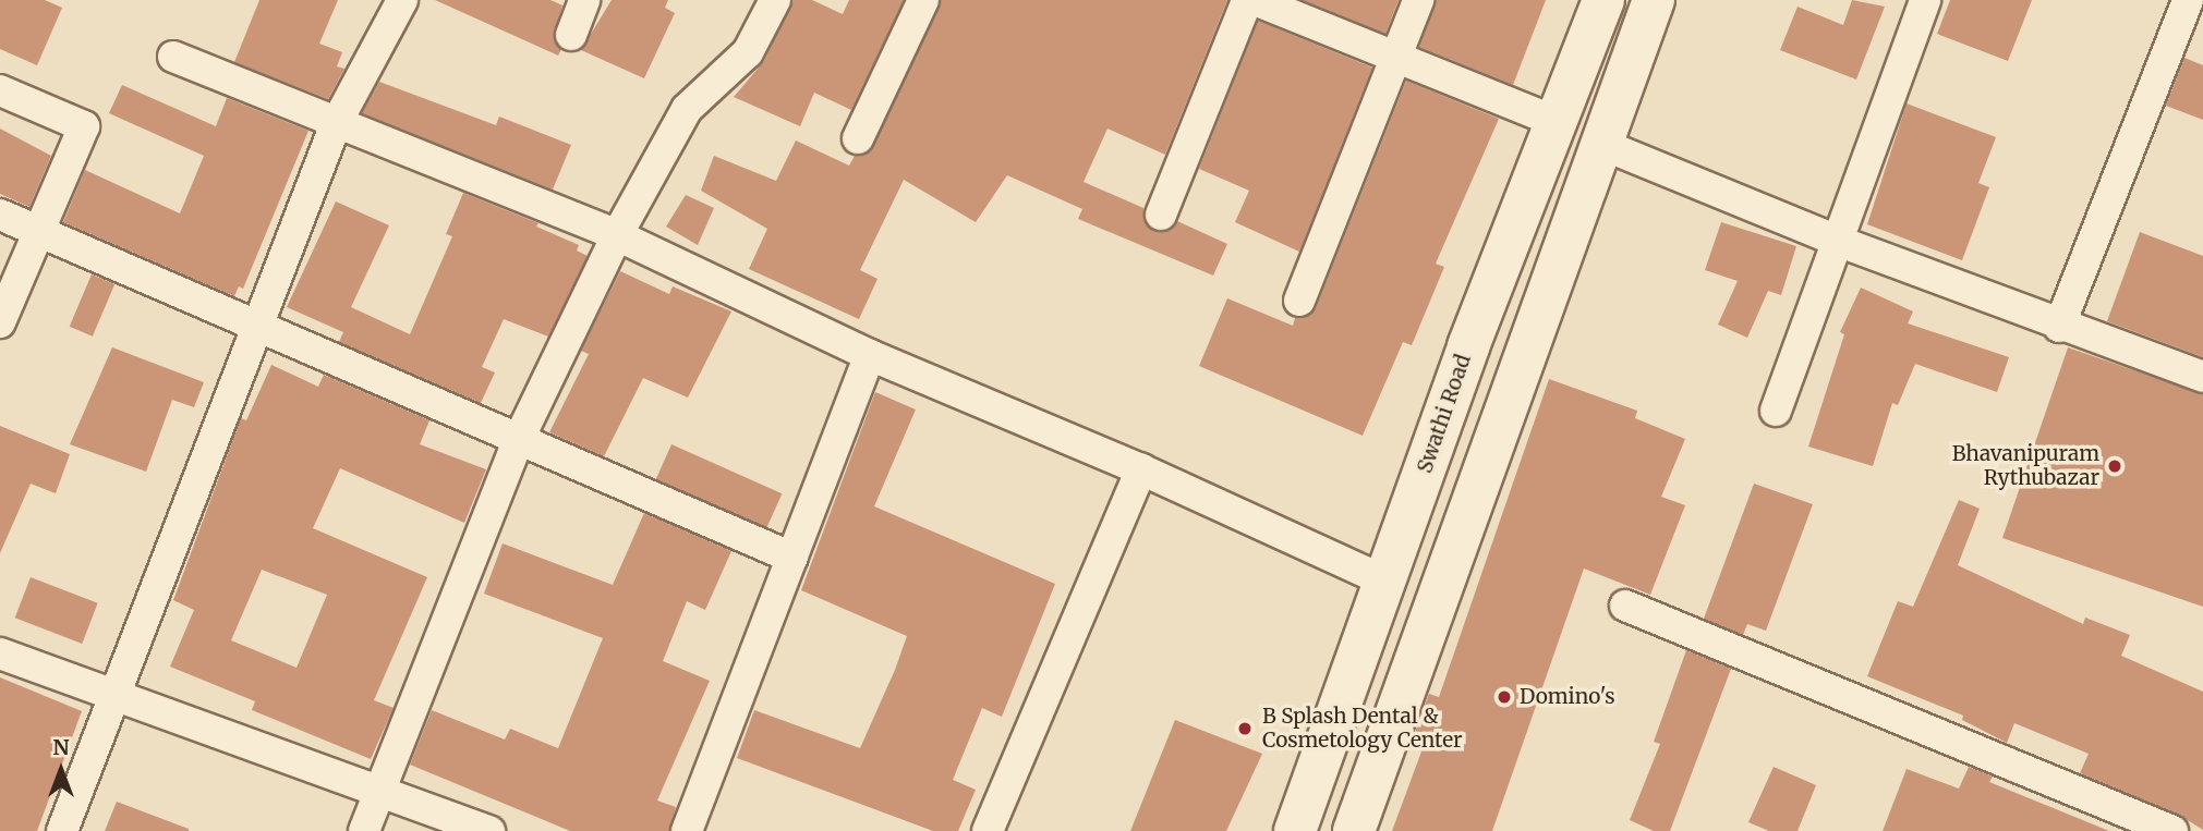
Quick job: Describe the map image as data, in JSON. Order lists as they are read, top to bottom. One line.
{"streets":{"street":["Swathi Road"]},"places":["Bhavanipuram Rythubazar","Domino's","B Splash Dental & Cosmetology Center"],"north":"top"}
